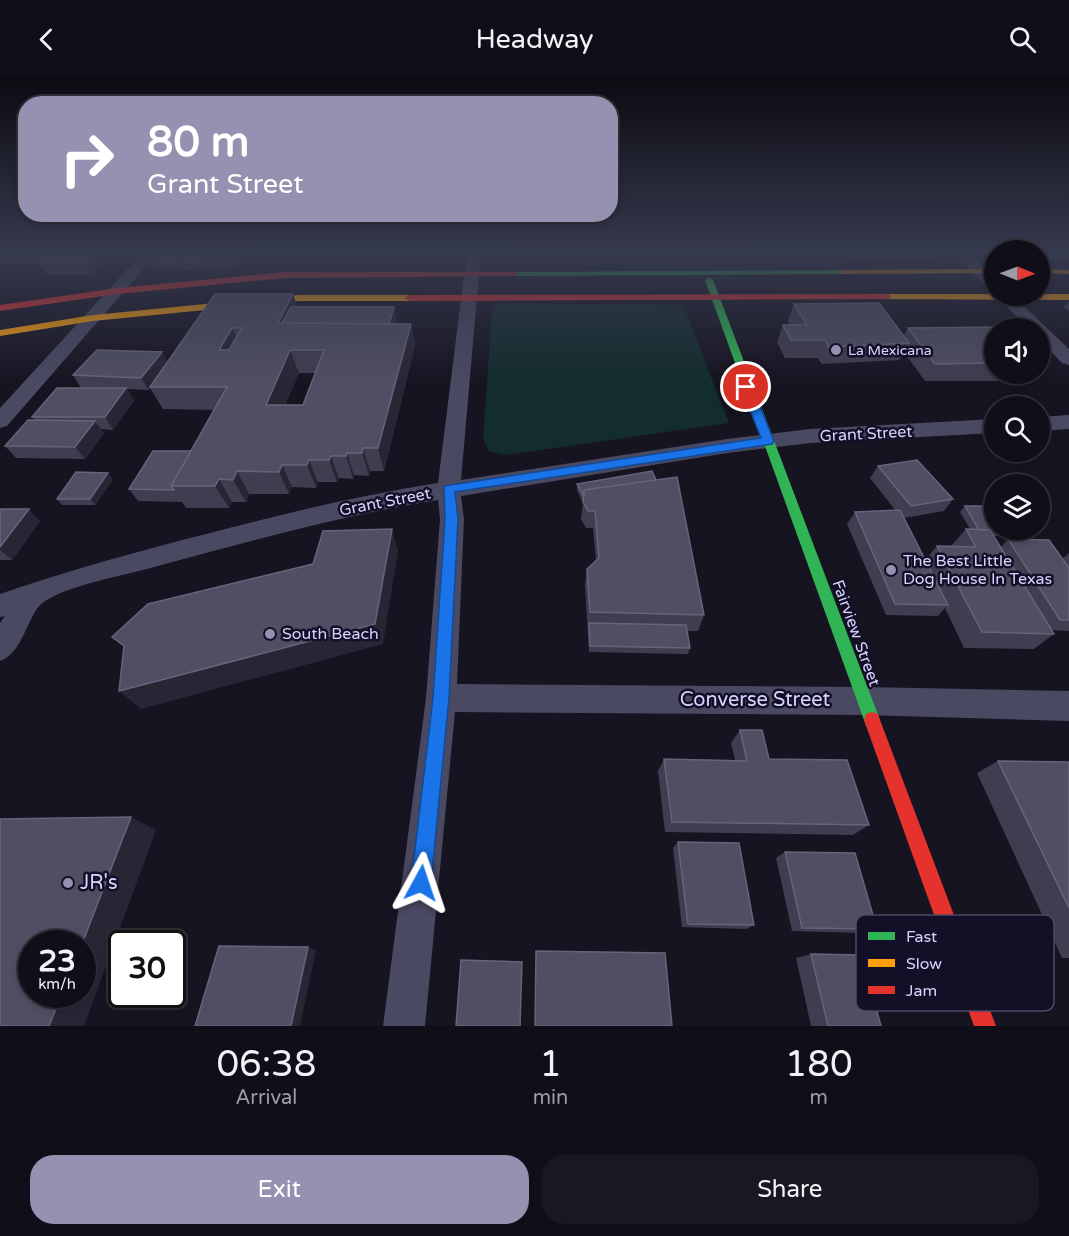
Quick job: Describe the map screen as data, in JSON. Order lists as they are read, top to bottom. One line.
{"streets":{"main road":["Fairview Street"],"street":["Grant Street","Converse Street"]},"crossings":[["Grant Street","Fairview Street"],["Fairview Street","Converse Street"]],"places":["La Mexicana","The Best Little Dog House In Texas","South Beach","JR's"],"legend":["Fast","Slow","Jam"],"north":"right","page":{"header":"Headway","turn":["80 m","Grant Street"],"speed":"23 km/h","limit":"30","eta":["06:38","Arrival","1","min","180","m"],"buttons":["Exit","Share"]}}
